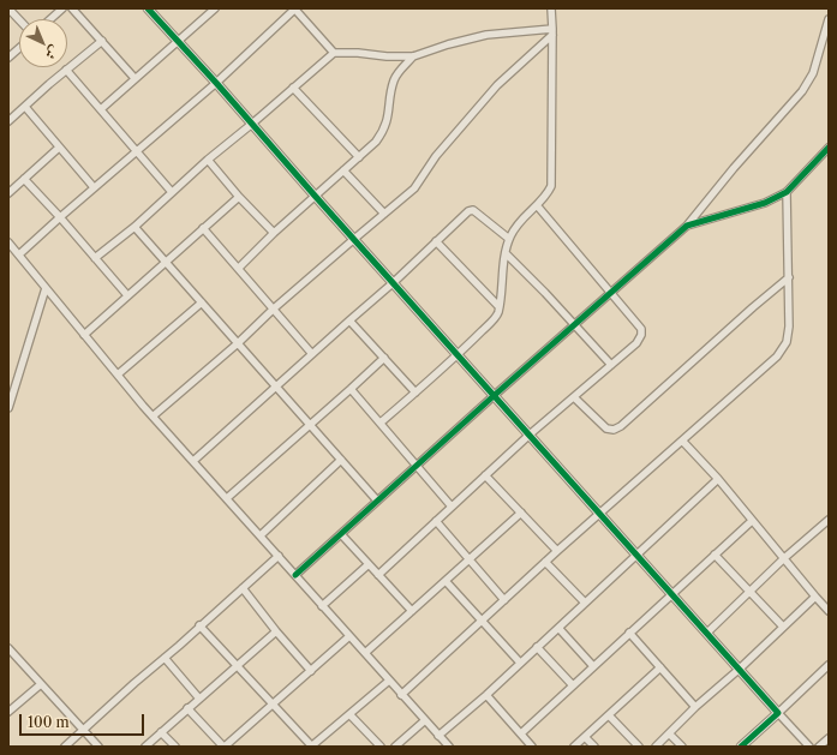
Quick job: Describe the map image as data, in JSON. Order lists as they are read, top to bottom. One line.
{"scale_bar":"100 m","north":"bottom right"}
